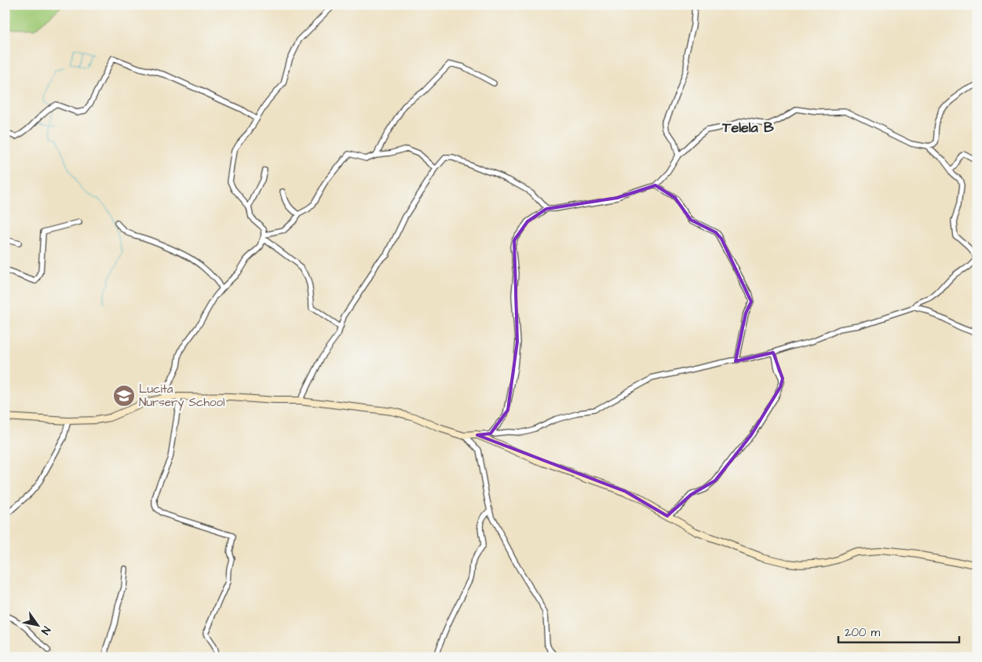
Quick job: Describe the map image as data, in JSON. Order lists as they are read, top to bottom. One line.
{"districts":["Telela B"],"places":{"school or university":["Lucita Nursery School"]},"scale_bar":"200 m","north":"bottom right"}
